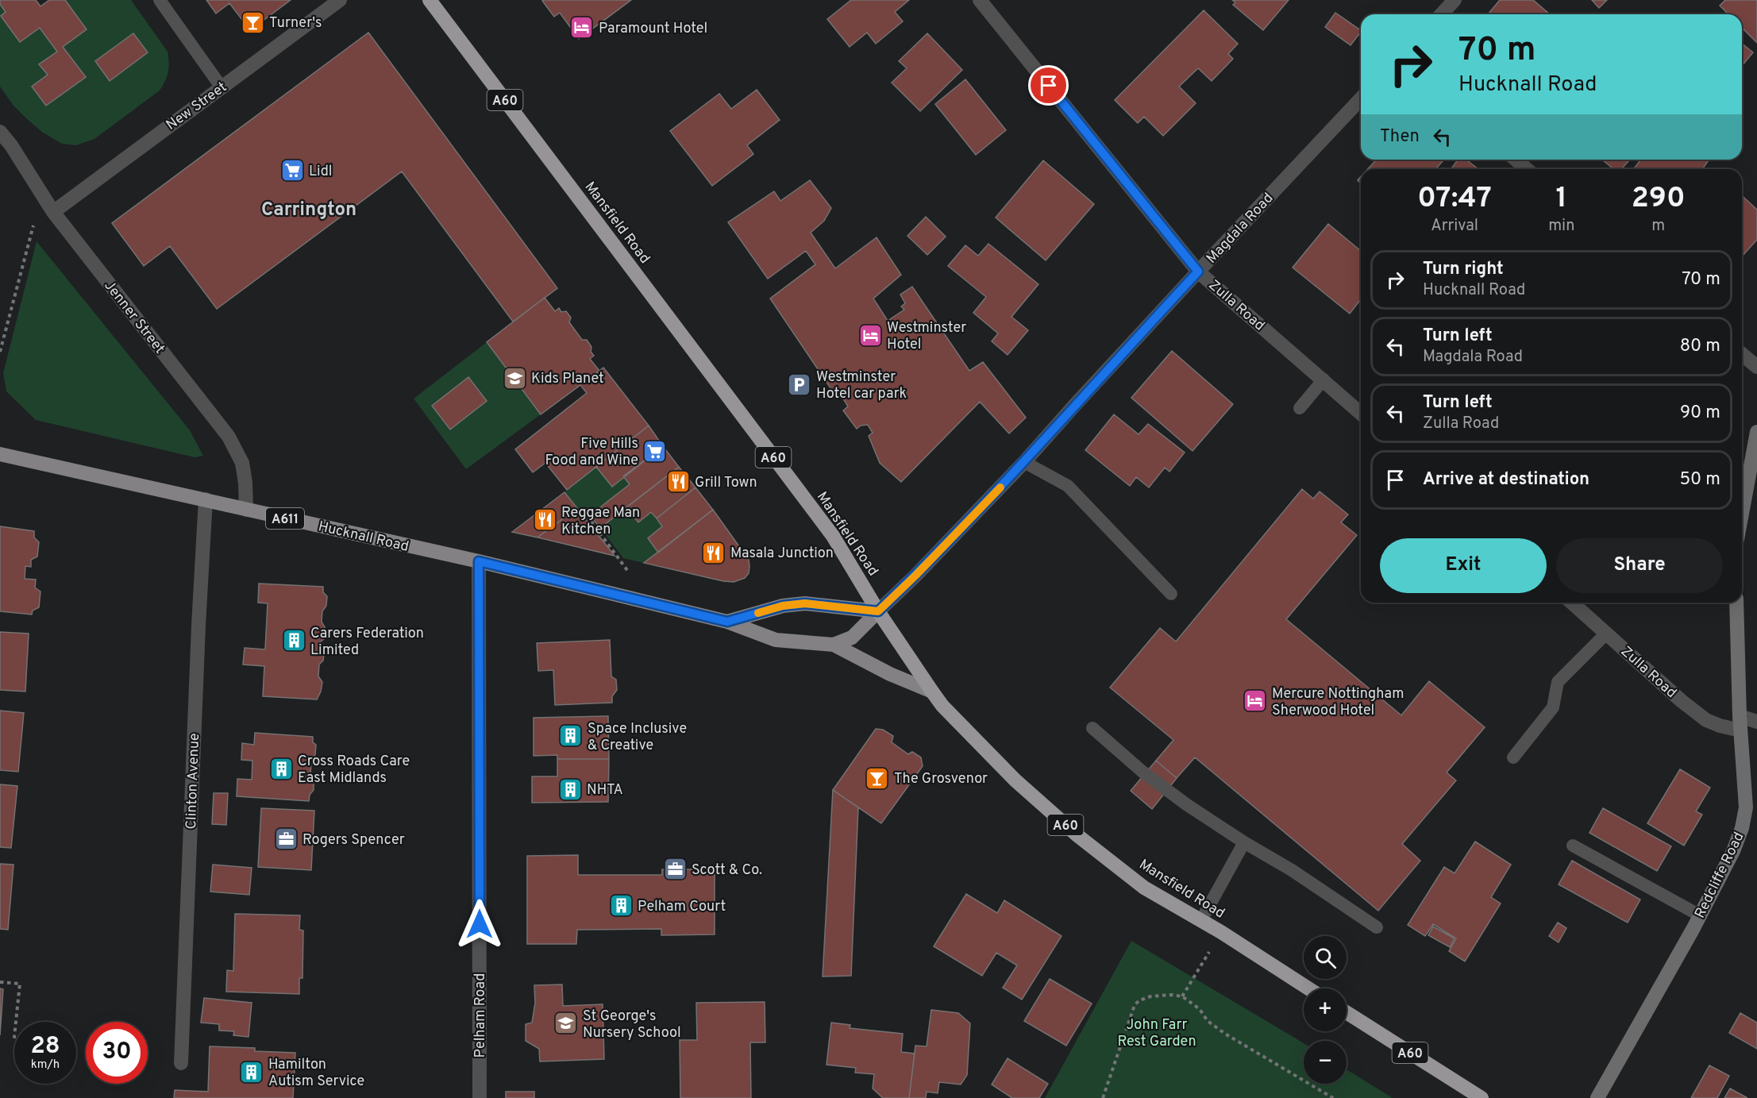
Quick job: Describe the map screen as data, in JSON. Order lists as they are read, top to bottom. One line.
{"streets":{"highway":["A60","Mansfield Road"],"main road":["A611","Hucknall Road"],"street":["New Street","Magdala Road","Zulla Road","Jenner Street","Clinton Avenue","Redcliffe Road","Pelham Road"]},"crossings":[["New Street","Jenner Street"],["Mansfield Road","Magdala Road"],["Mansfield Road","Hucknall Road"],["Magdala Road","Zulla Road"],["Magdala Road","Hucknall Road"],["Zulla Road","Redcliffe Road"],["Jenner Street","Hucknall Road"],["Hucknall Road","Clinton Avenue"],["Hucknall Road","Pelham Road"]],"districts":["Carrington"],"parks":["John Farr Rest Garden"],"places":{"bar":["Turner's","The Grosvenor"],"hotel":["Paramount Hotel","Westminster Hotel","Mercure Nottingham Sherwood Hotel"],"supermarket":["Lidl","Five Hills Food and Wine"],"school or university":["Kids Planet","St George's Nursery School"],"parking":["Westminster Hotel car park"],"restaurant":["Grill Town","Reggae Man Kitchen","Masala Junction"],"building":["Carers Federation Limited","Space Inclusive & Creative","Cross Roads Care East Midlands","NHTA","Pelham Court","Hamilton Autism Service"],"office":["Rogers Spencer","Scott & Co."]},"page":{"turn":["70 m","Hucknall Road"],"then":"Then","eta":["07:47","Arrival","1","min","290","m"],"list":[{"name":"Turn right","note":"Hucknall Road","value":"70 m"},{"name":"Turn left","note":"Magdala Road","value":"80 m"},{"name":"Turn left","note":"Zulla Road","value":"90 m"},{"name":"Arrive at destination","value":"50 m"}],"buttons":["Exit","Share"],"map_buttons":["+","−"],"speed":"28 km/h","limit":"30"}}
